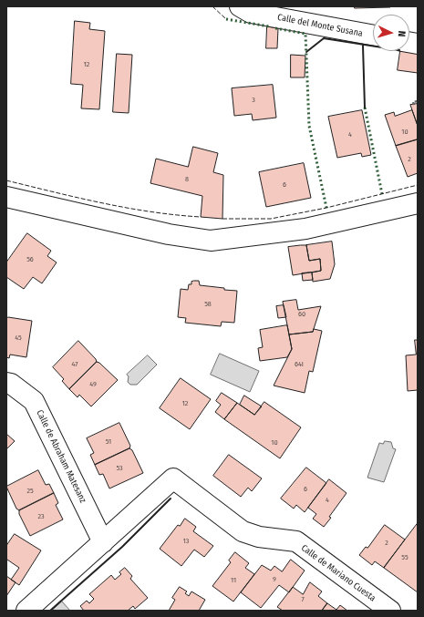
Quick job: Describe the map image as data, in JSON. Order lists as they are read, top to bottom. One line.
{"streets":{"street":["Calle del Monte Susana","Calle de Abraham Matesanz","Calle de Mariano Cuesta"]},"crossings":[["Calle de Abraham Matesanz","Calle de Mariano Cuesta"]],"house_numbers":["12","3","10","4","2","8","6","56","58","60","45","47","64I","49","12","51","10","53","6","25","4","23","13","2","55","9","11","7"],"north":"right"}
